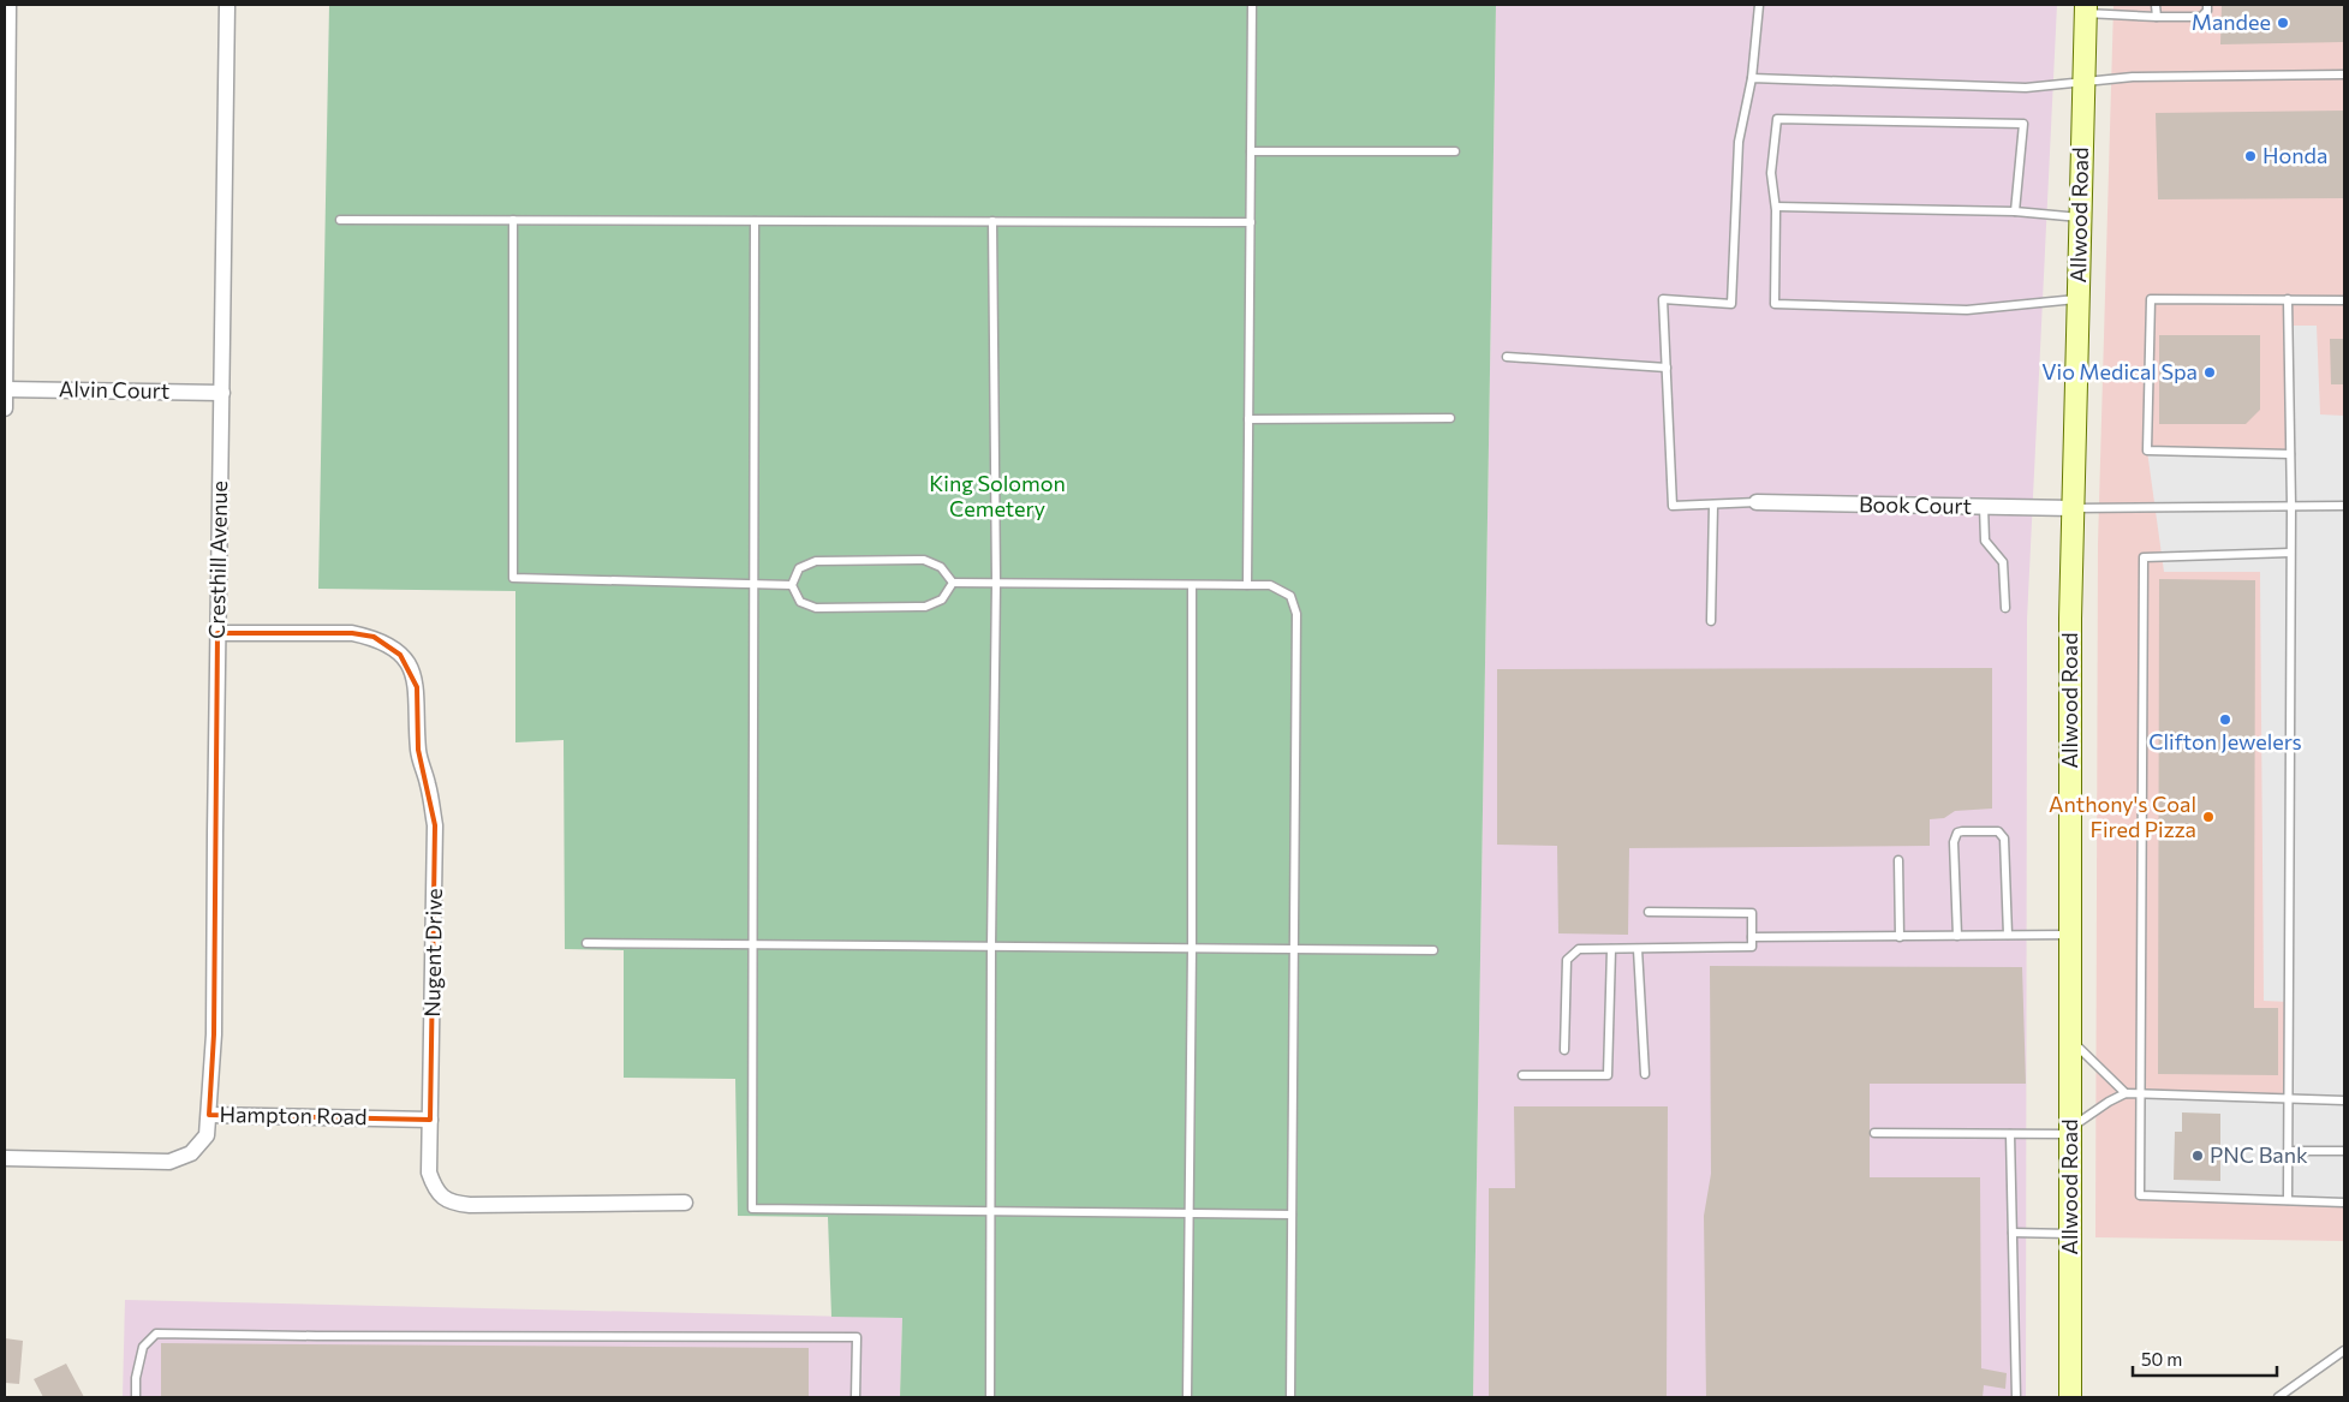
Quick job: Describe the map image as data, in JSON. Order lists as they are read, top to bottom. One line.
{"streets":{"main road":["Allwood Road"],"street":["Alvin Court","Book Court","Cresthill Avenue","Nugent Drive","Hampton Road"]},"crossings":[["Allwood Road","Book Court"],["Alvin Court","Cresthill Avenue"],["Cresthill Avenue","Nugent Drive"],["Cresthill Avenue","Hampton Road"],["Nugent Drive","Hampton Road"]],"parks":["King Solomon Cemetery"],"places":["Mandee","Honda","Vio Medical Spa","Clifton Jewelers","Anthony's Coal Fired Pizza","PNC Bank"],"scale_bar":"50 m"}
